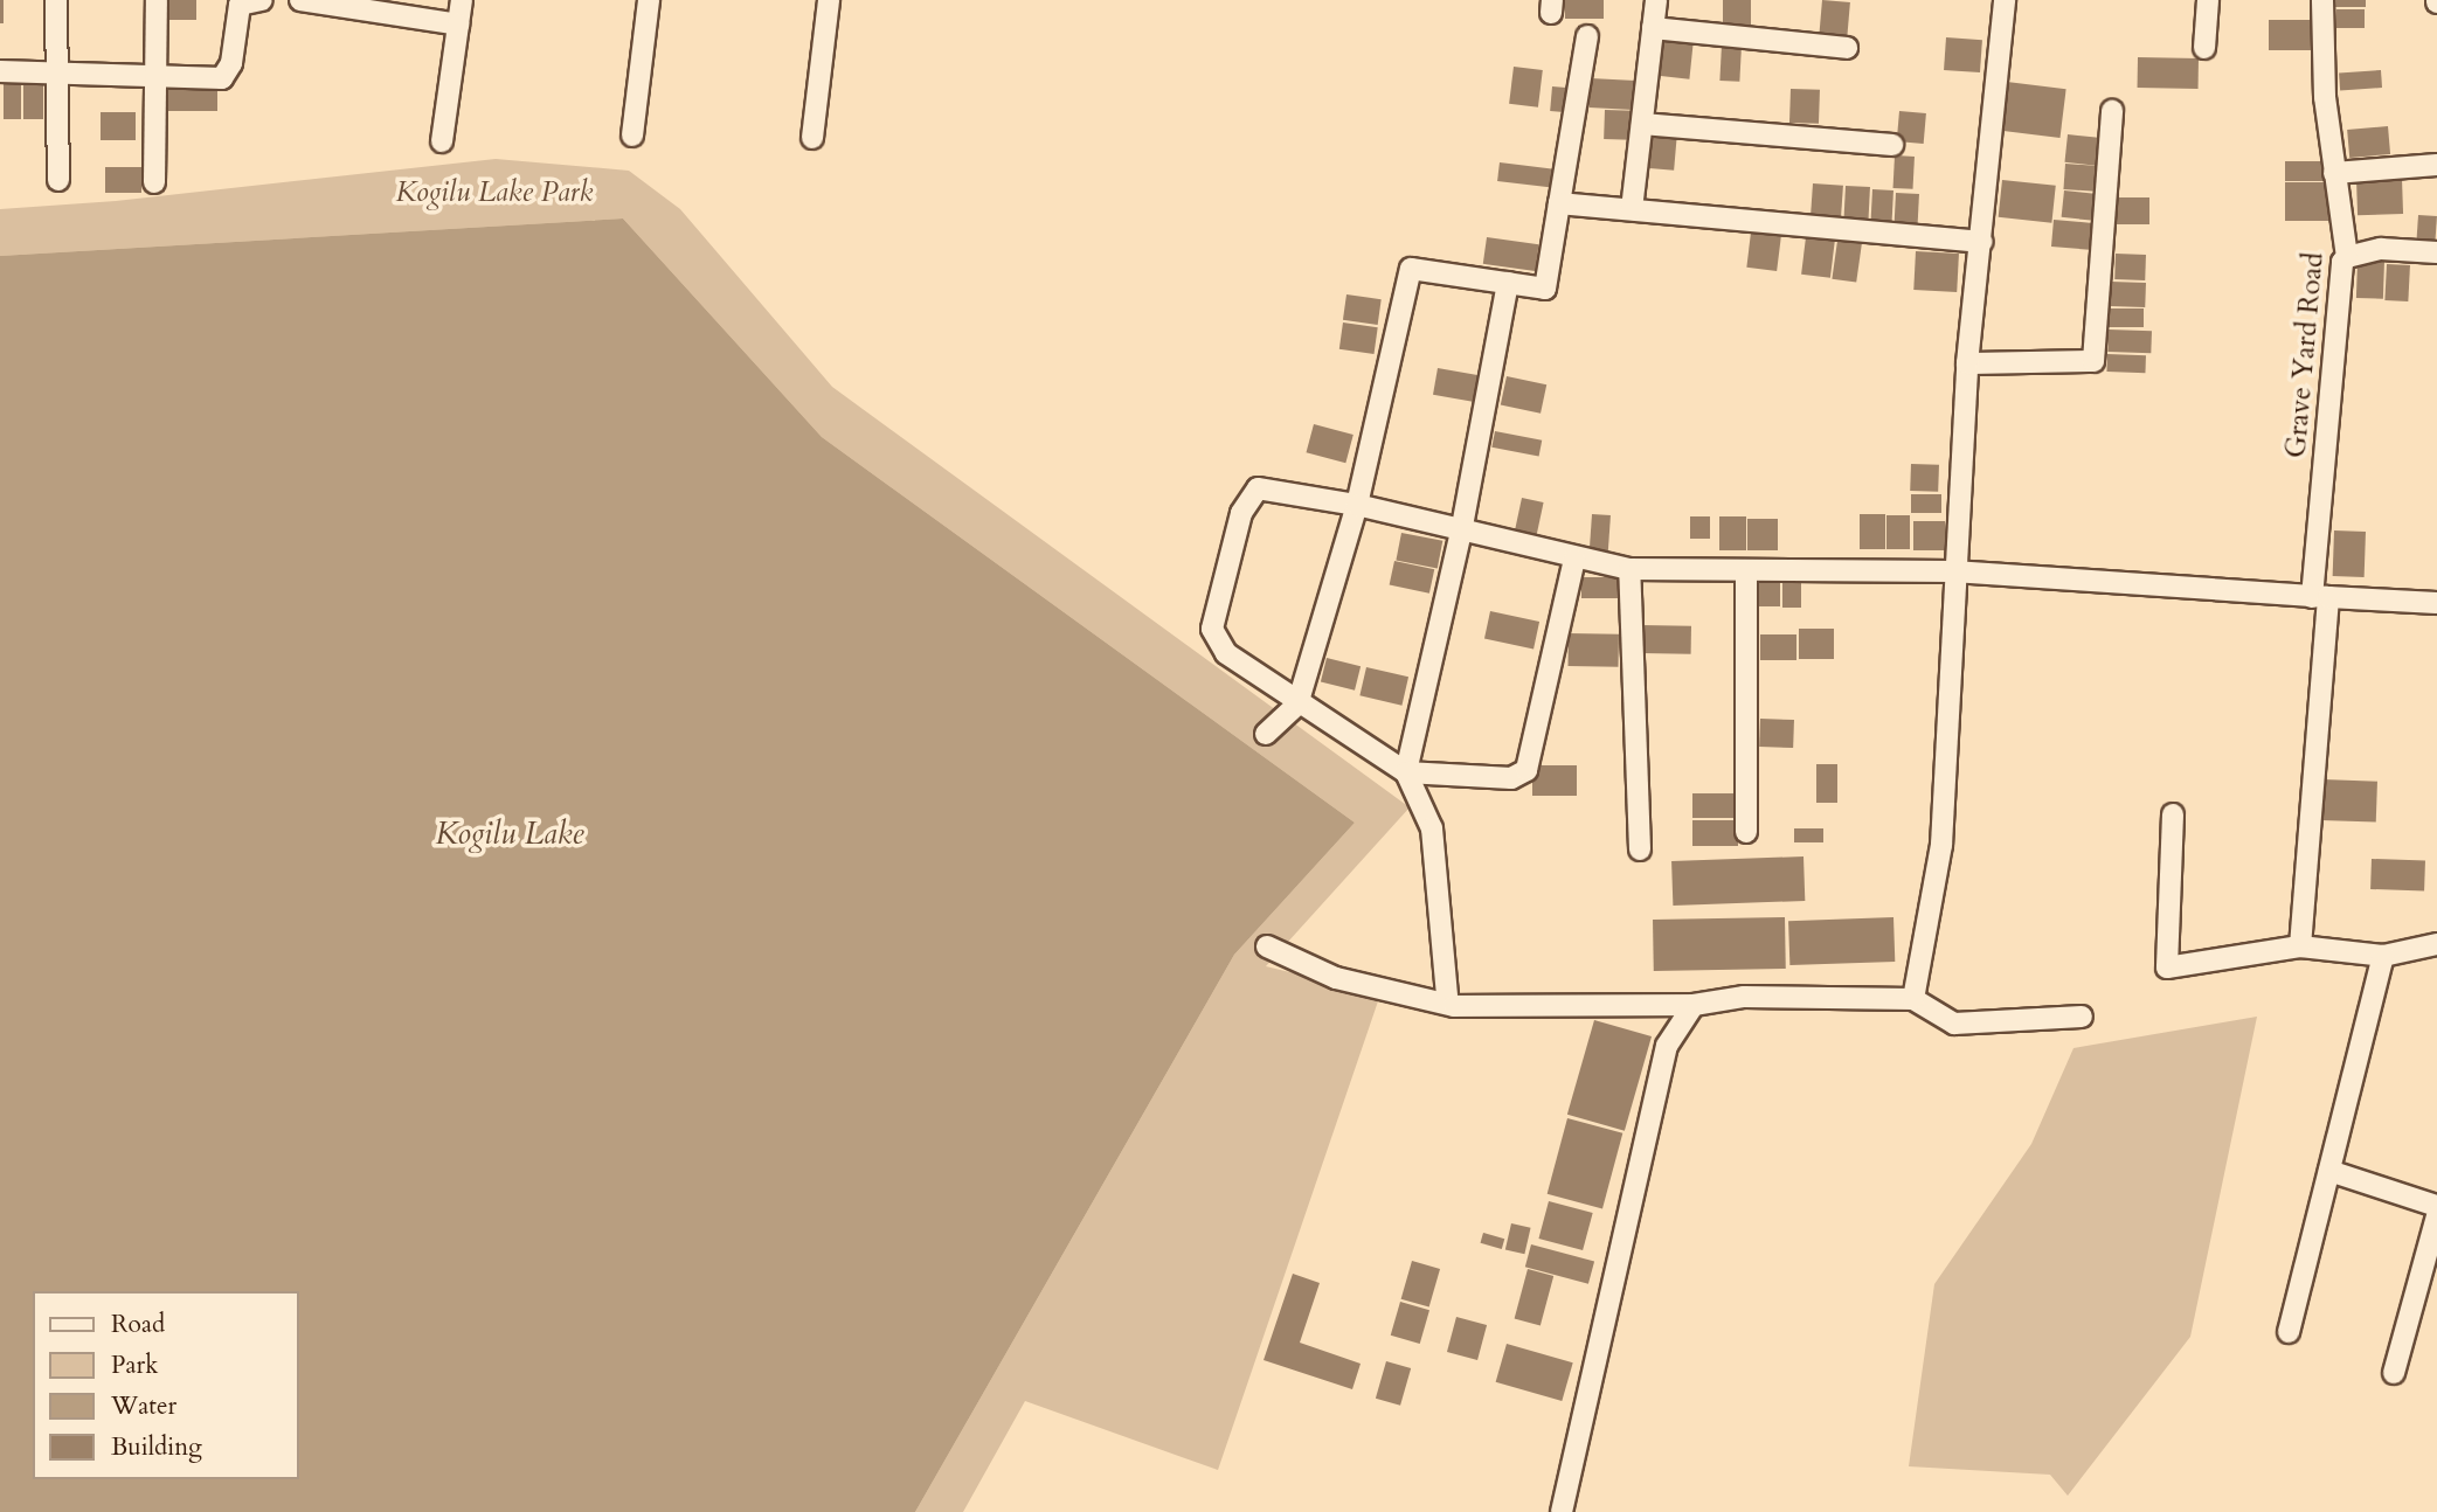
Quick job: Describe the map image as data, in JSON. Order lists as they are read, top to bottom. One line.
{"streets":{"street":["Grave Yard Road"]},"water":["Kogilu Lake"],"parks":["Kogilu Lake Park"],"legend":["Road","Park","Water","Building"]}
